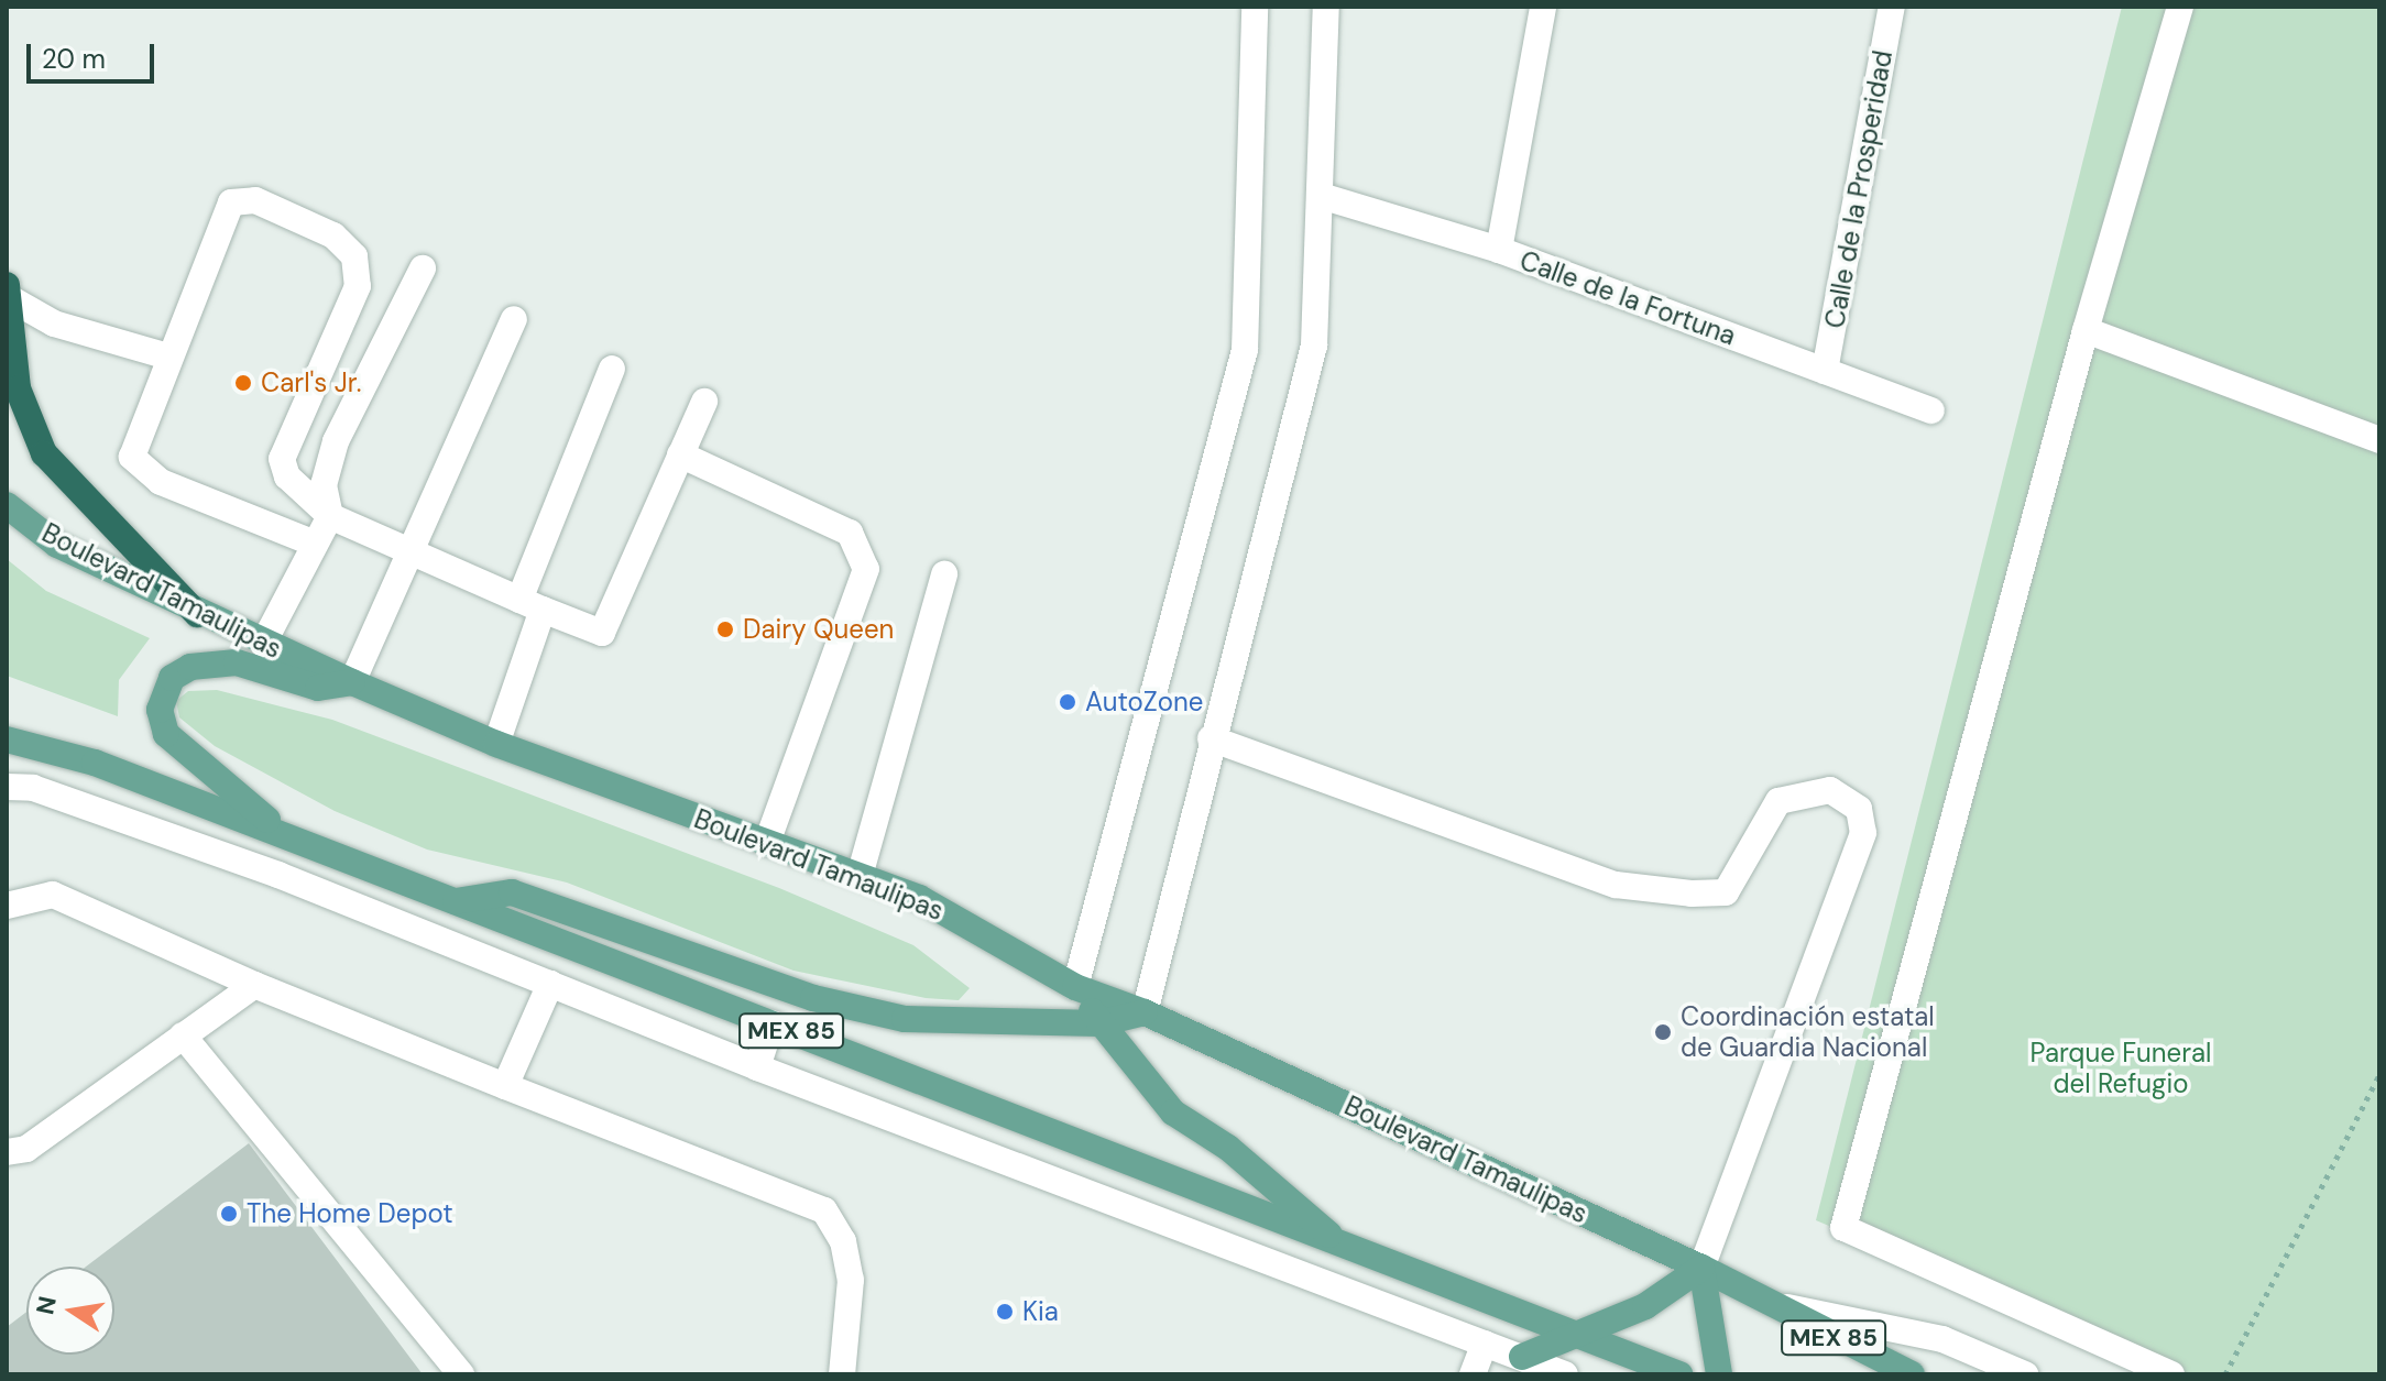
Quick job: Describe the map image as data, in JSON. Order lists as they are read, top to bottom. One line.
{"streets":{"main road":["Boulevard Tamaulipas","MEX 85"],"street":["Calle de la Prosperidad","Calle de la Fortuna"]},"crossings":[["Calle de la Prosperidad","Calle de la Fortuna"]],"parks":["Parque Funeral del Refugio"],"places":["Carl's Jr.","Dairy Queen","AutoZone","Coordinación estatal de Guardia Nacional","The Home Depot","Kia"],"scale_bar":"20 m","north":"left"}
